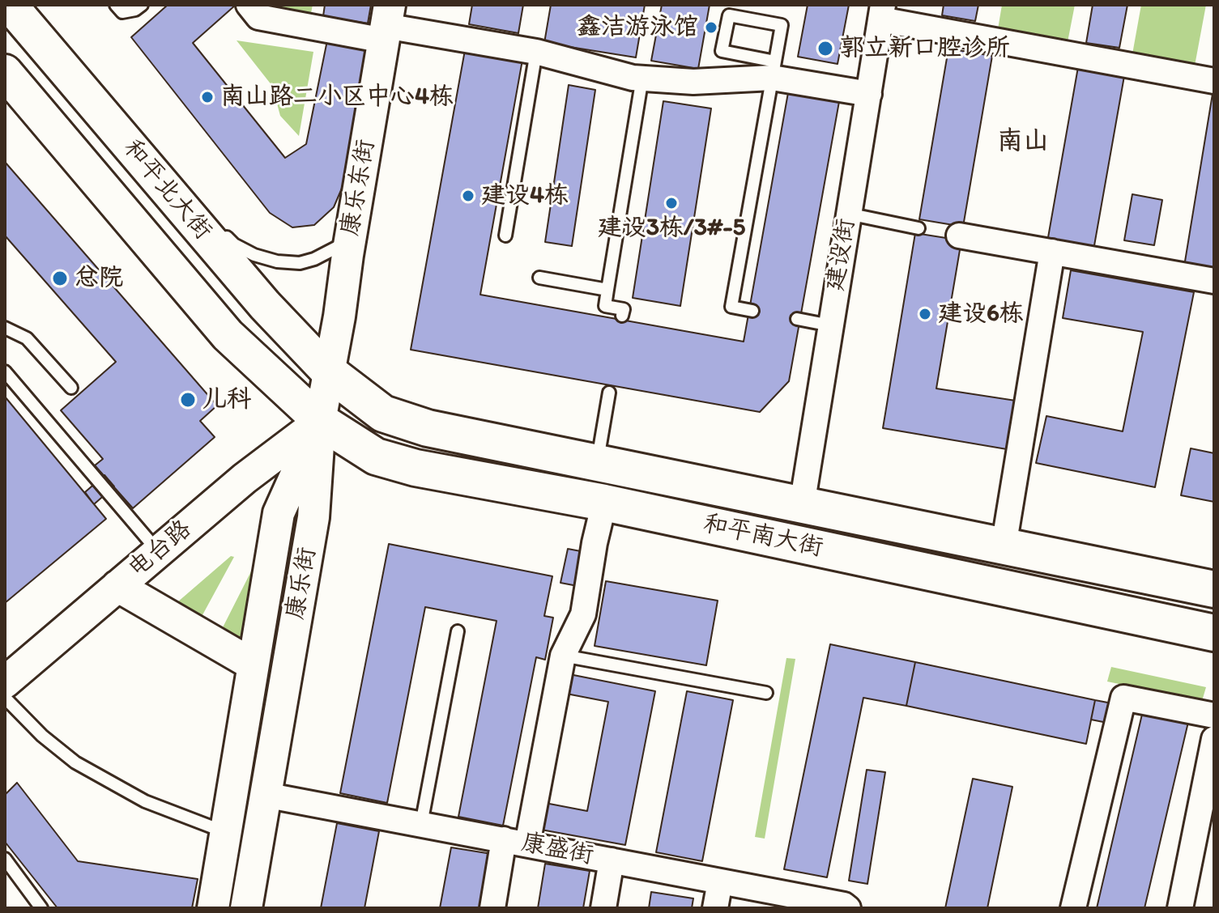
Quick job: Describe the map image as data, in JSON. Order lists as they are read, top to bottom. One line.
{"streets":{"main road":["和平北大街","和平南大街"],"street":["康乐东街","建设街","电台路","康乐街","康盛街"]},"crossings":[["康乐东街","和平北大街"],["康乐东街","和平南大街"],["康乐东街","康乐街"],["和平北大街","和平南大街"],["和平北大街","电台路"],["和平北大街","康乐街"],["建设街","和平南大街"],["和平南大街","电台路"],["和平南大街","康乐街"],["电台路","康乐街"],["康乐街","康盛街"]],"districts":["南山"],"places":["鑫洁游泳馆","郭立新口腔诊所","南山路二小区中心4栋","建设4栋","建设3栋/3#-5","总院","建设6栋","儿科"]}
